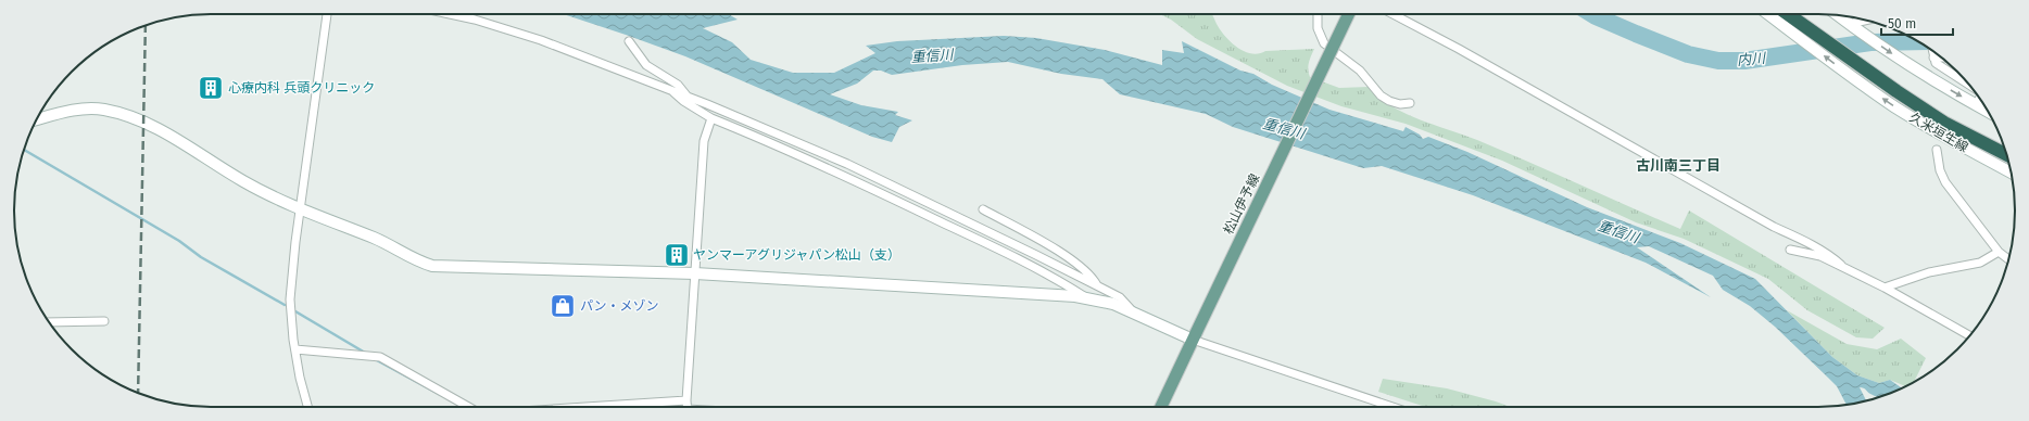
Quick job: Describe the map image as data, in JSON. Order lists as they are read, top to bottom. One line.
{"streets":{"main road":["松山伊予線"],"street":["久米垣生線"]},"districts":["古川南三丁目"],"water":["重信川","内川"],"places":{"building":["心療内科 兵頭クリニック","ヤンマーアグリジャパン松山（支）"],"shop":["パン・メゾン"]},"scale_bar":"50 m"}
